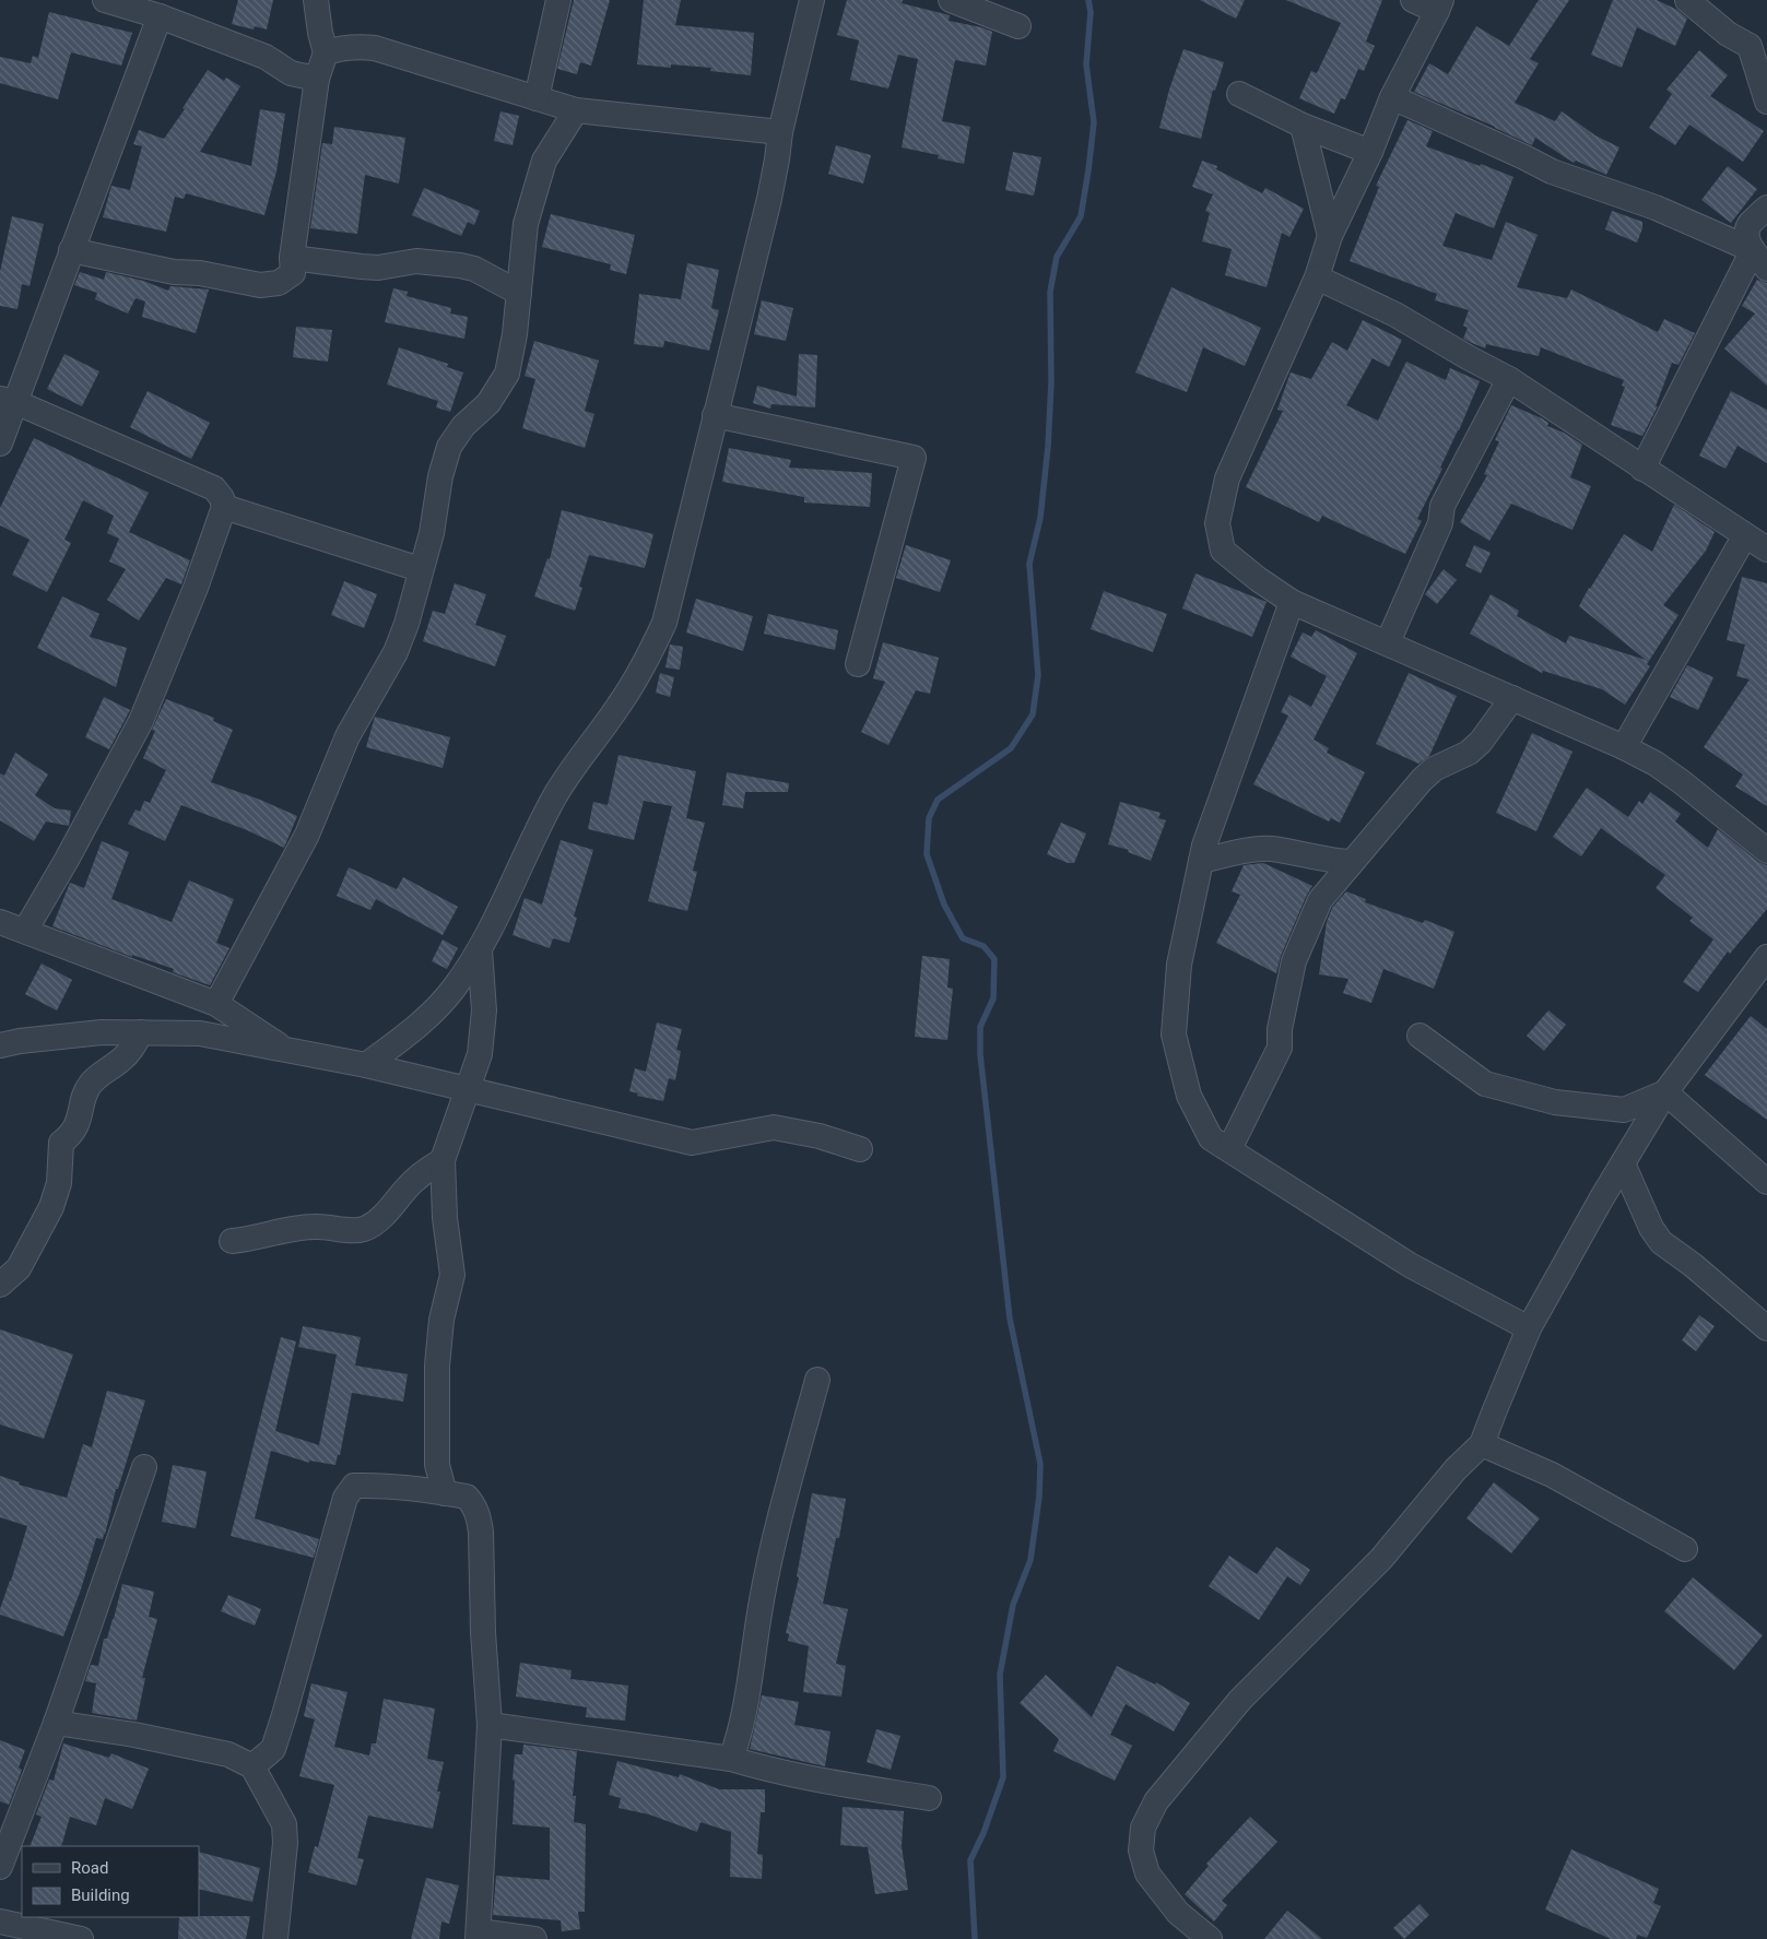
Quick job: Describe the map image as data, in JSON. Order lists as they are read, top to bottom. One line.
{"legend":["Road","Building"]}
